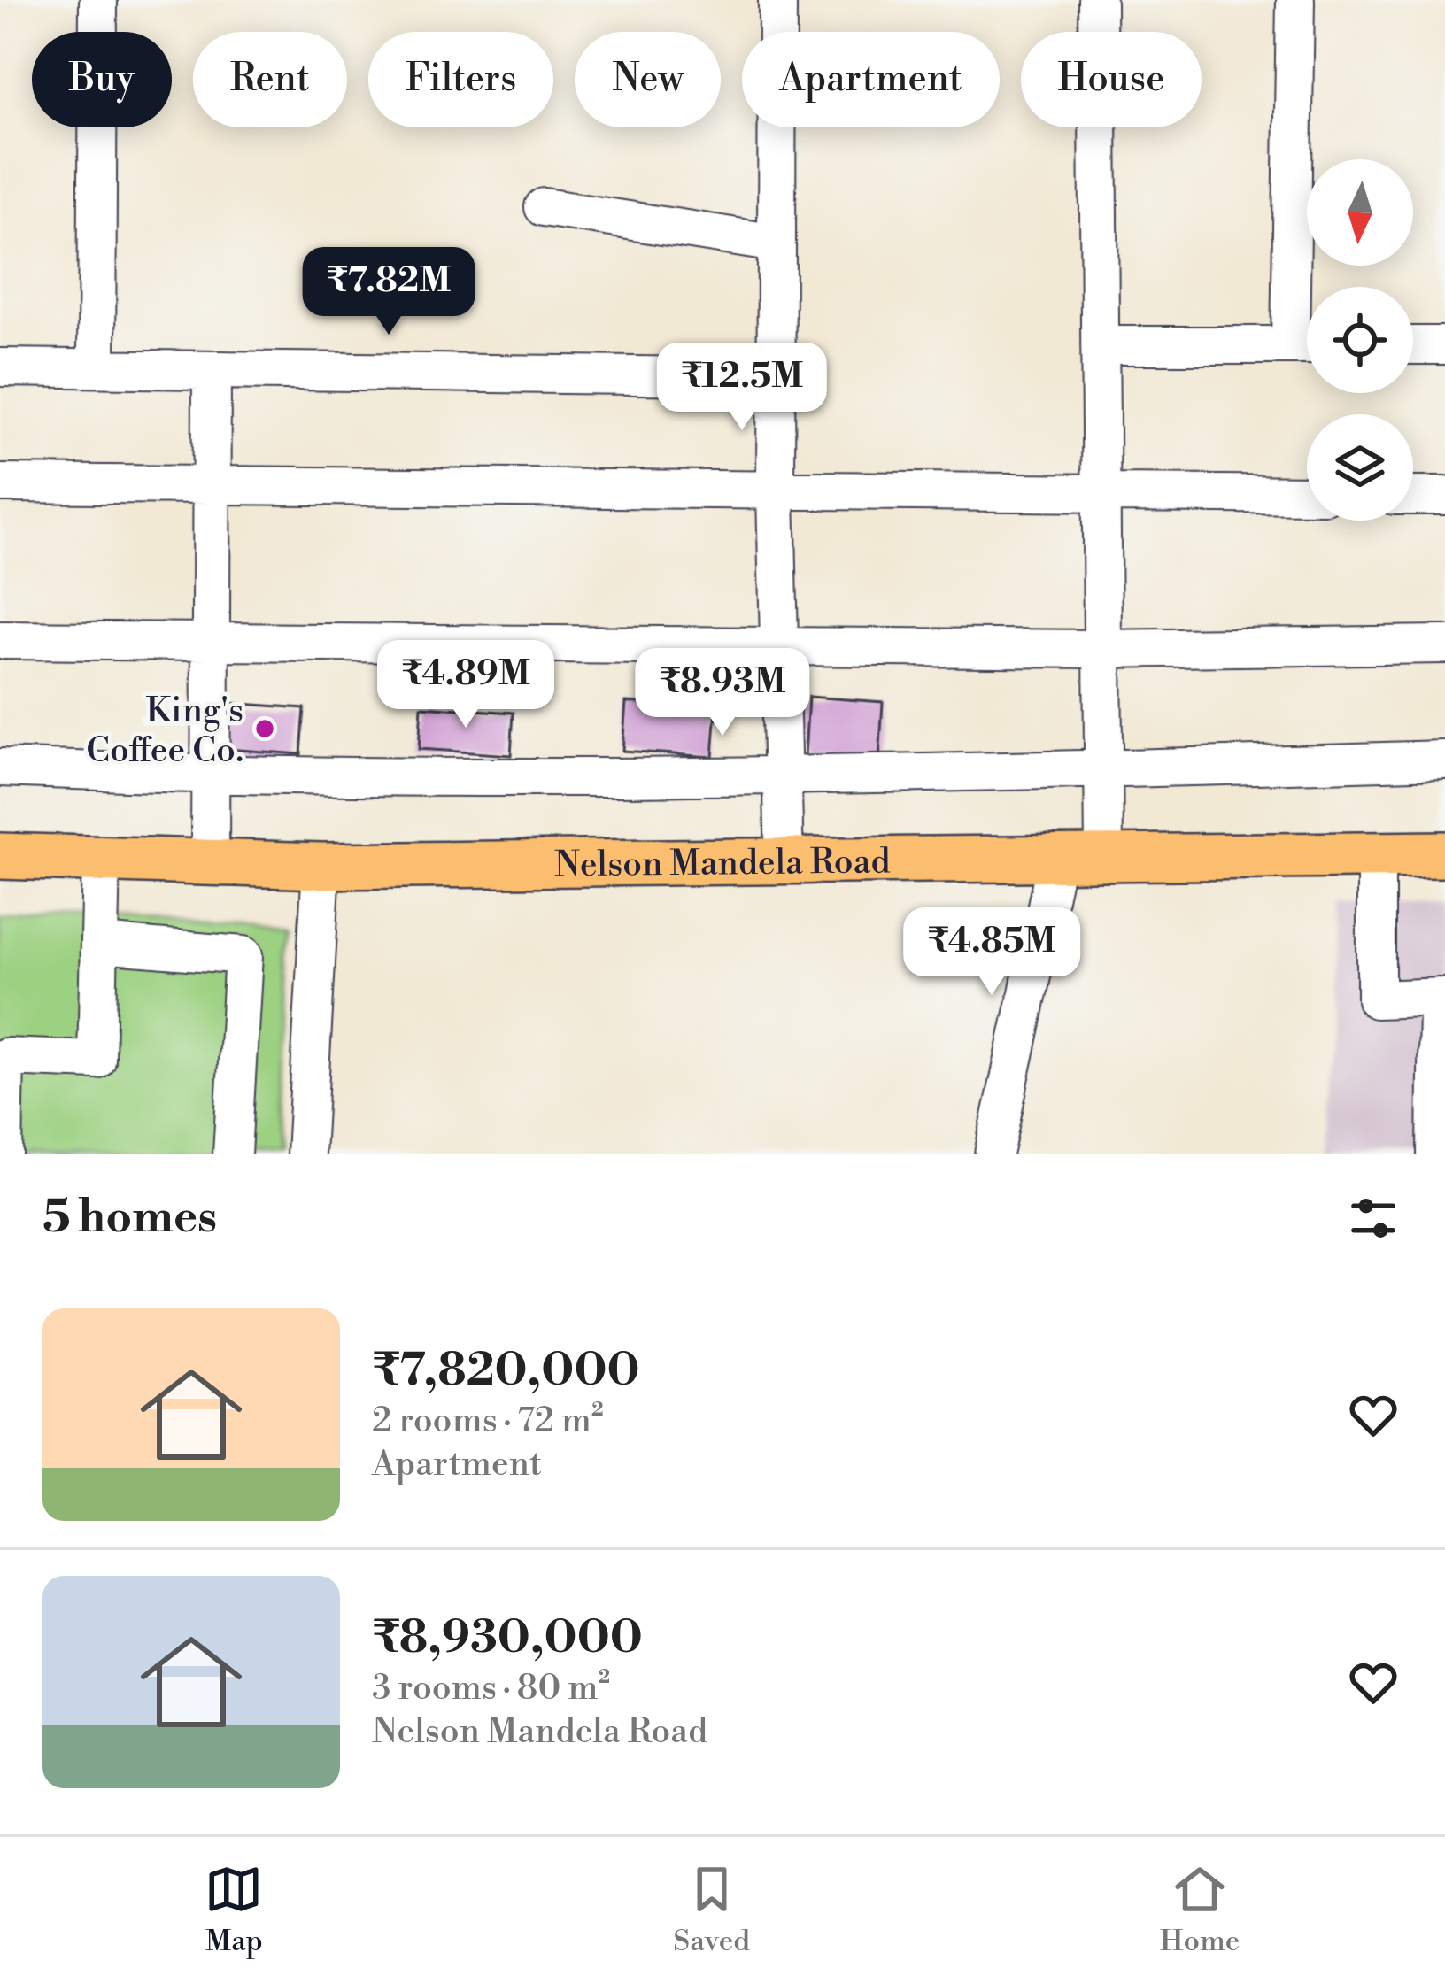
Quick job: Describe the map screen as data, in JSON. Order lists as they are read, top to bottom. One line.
{"streets":{"main road":["Nelson Mandela Road"]},"places":["King's Coffee Co."],"north":"bottom","page":{"chip":["Buy","Rent","Filters","New","Apartment","House"],"price":["₹7.82M","₹12.5M","₹4.89M","₹8.93M","₹4.85M"],"heading":"5 homes","list":[{"name":"₹7,820,000","note":"2 rooms · 72 m² · Apartment"},{"name":"₹8,930,000","note":"3 rooms · 80 m² · Nelson Mandela Road"}],"tabs":["Map","Saved","Home"]}}
